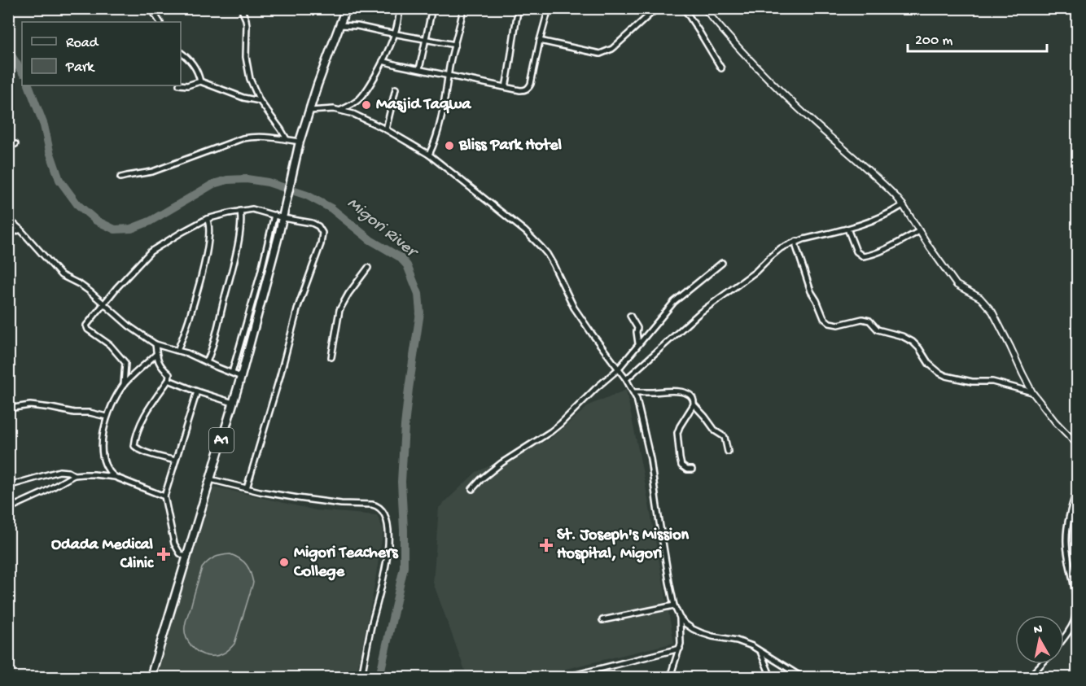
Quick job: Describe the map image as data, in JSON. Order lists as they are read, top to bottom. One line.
{"streets":{"highway":["A1"]},"water":["Migori River"],"places":{"other":["Masjid Taqwa","Bliss Park Hotel","Migori Teachers College"],"health":["St. Joseph's Mission Hospital, Migori","Odada Medical Clinic"]},"legend":["Road","Park"],"scale_bar":"200 m","north":"top"}
